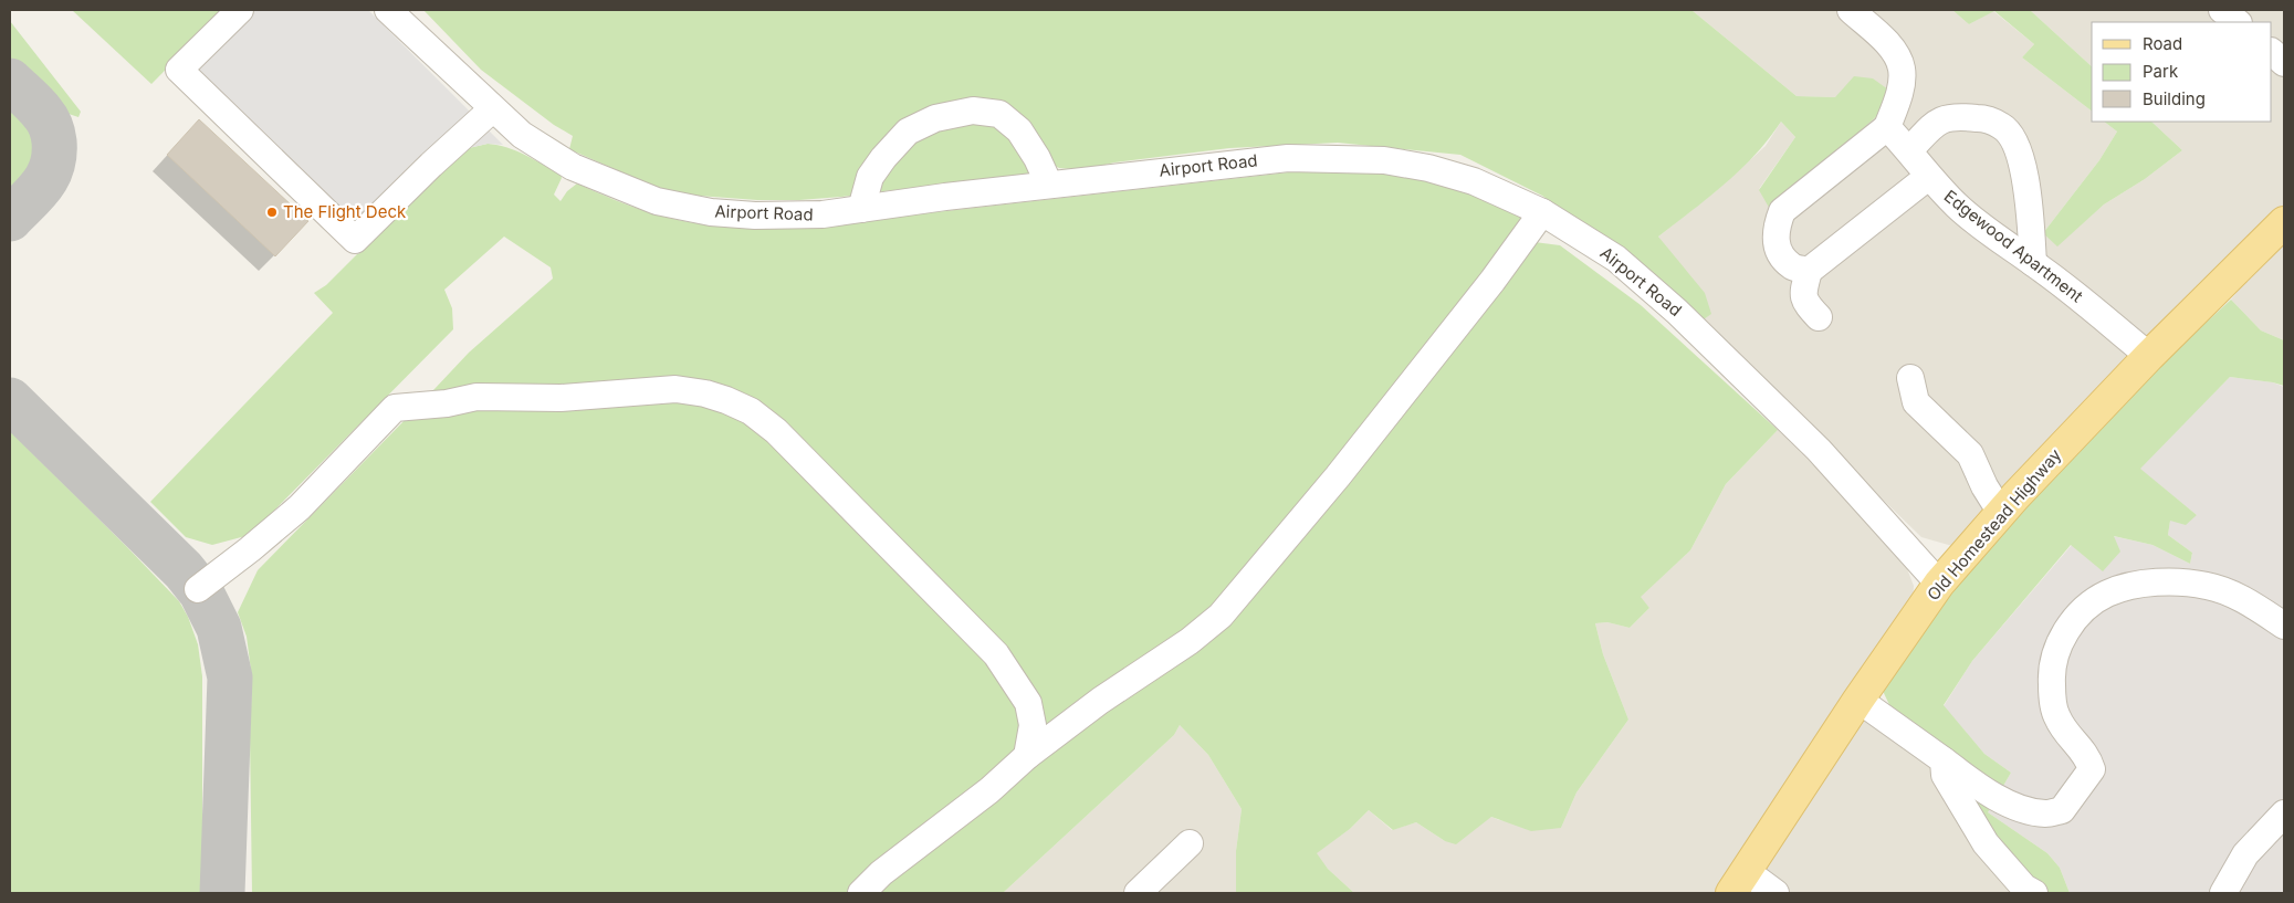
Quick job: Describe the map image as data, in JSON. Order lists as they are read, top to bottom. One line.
{"streets":{"main road":["Old Homestead Highway"],"street":["Airport Road","Edgewood Apartment"]},"crossings":[["Airport Road","Old Homestead Highway"],["Edgewood Apartment","Old Homestead Highway"]],"places":["The Flight Deck"],"legend":["Road","Park","Building"]}
